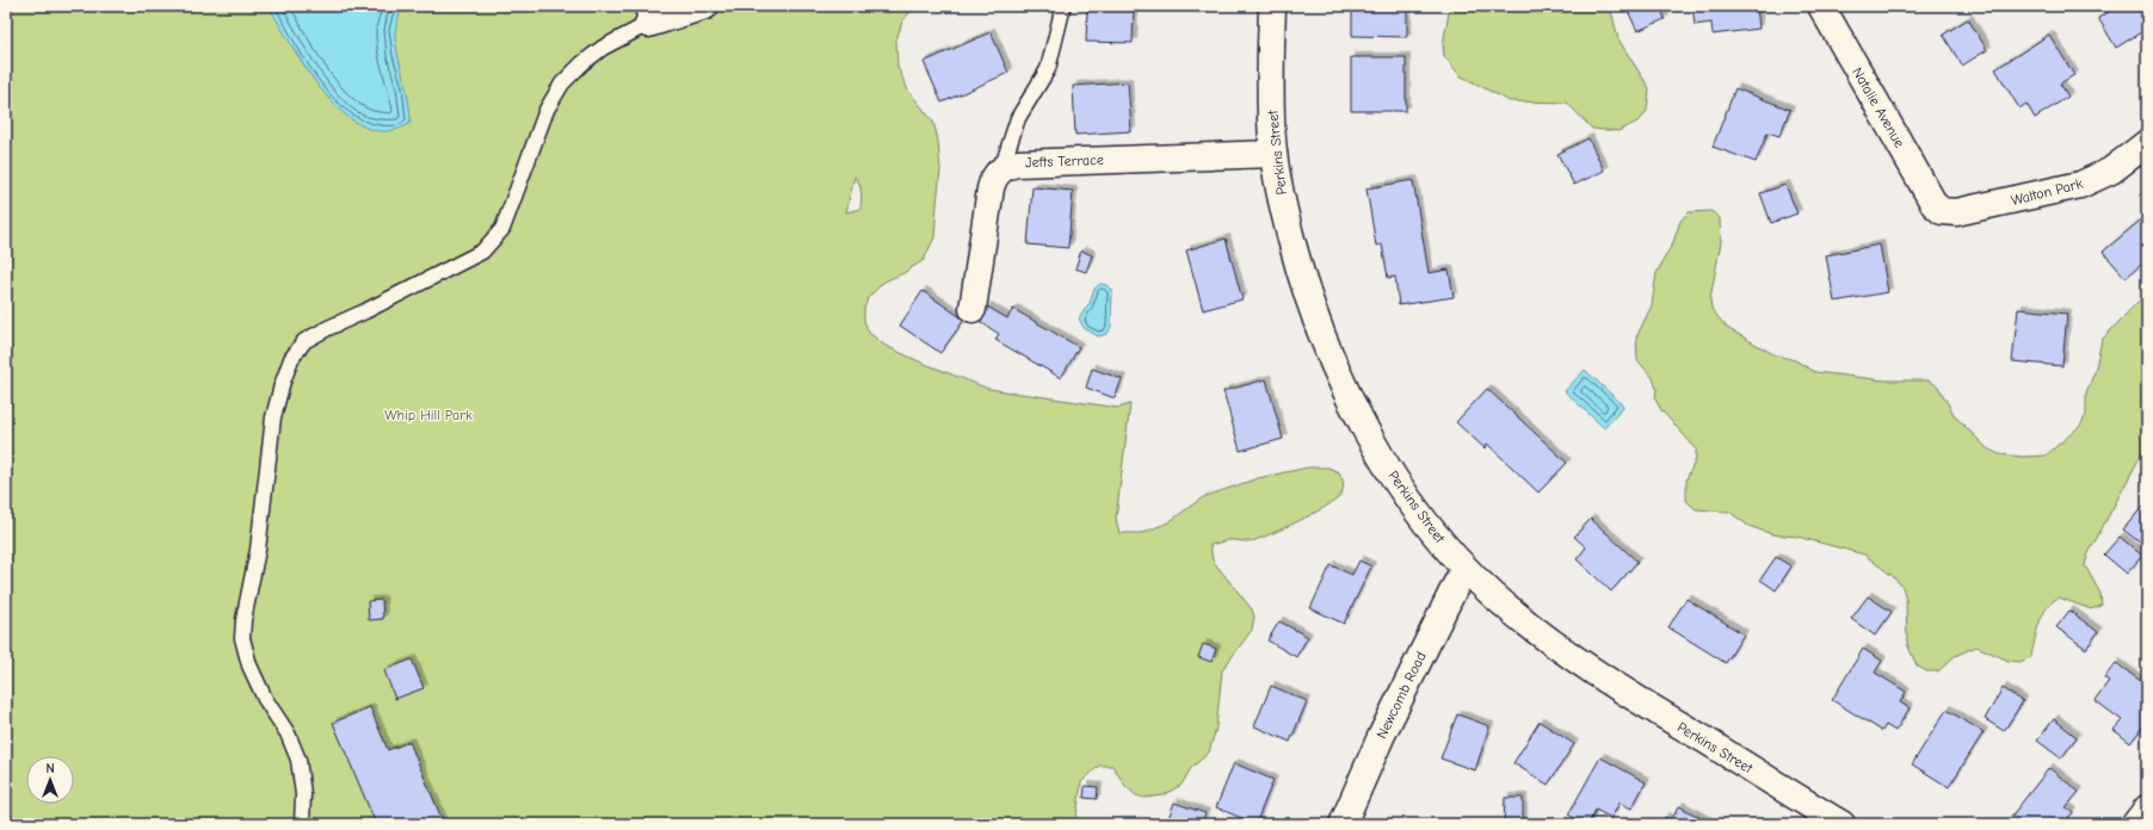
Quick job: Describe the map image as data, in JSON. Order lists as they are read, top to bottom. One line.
{"streets":{"street":["Natalie Avenue","Perkins Street","Jefts Terrace","Walton Park","Newcomb Road"]},"crossings":[["Natalie Avenue","Walton Park"],["Perkins Street","Jefts Terrace"],["Perkins Street","Newcomb Road"]],"parks":["Whip Hill Park"],"north":"top"}
